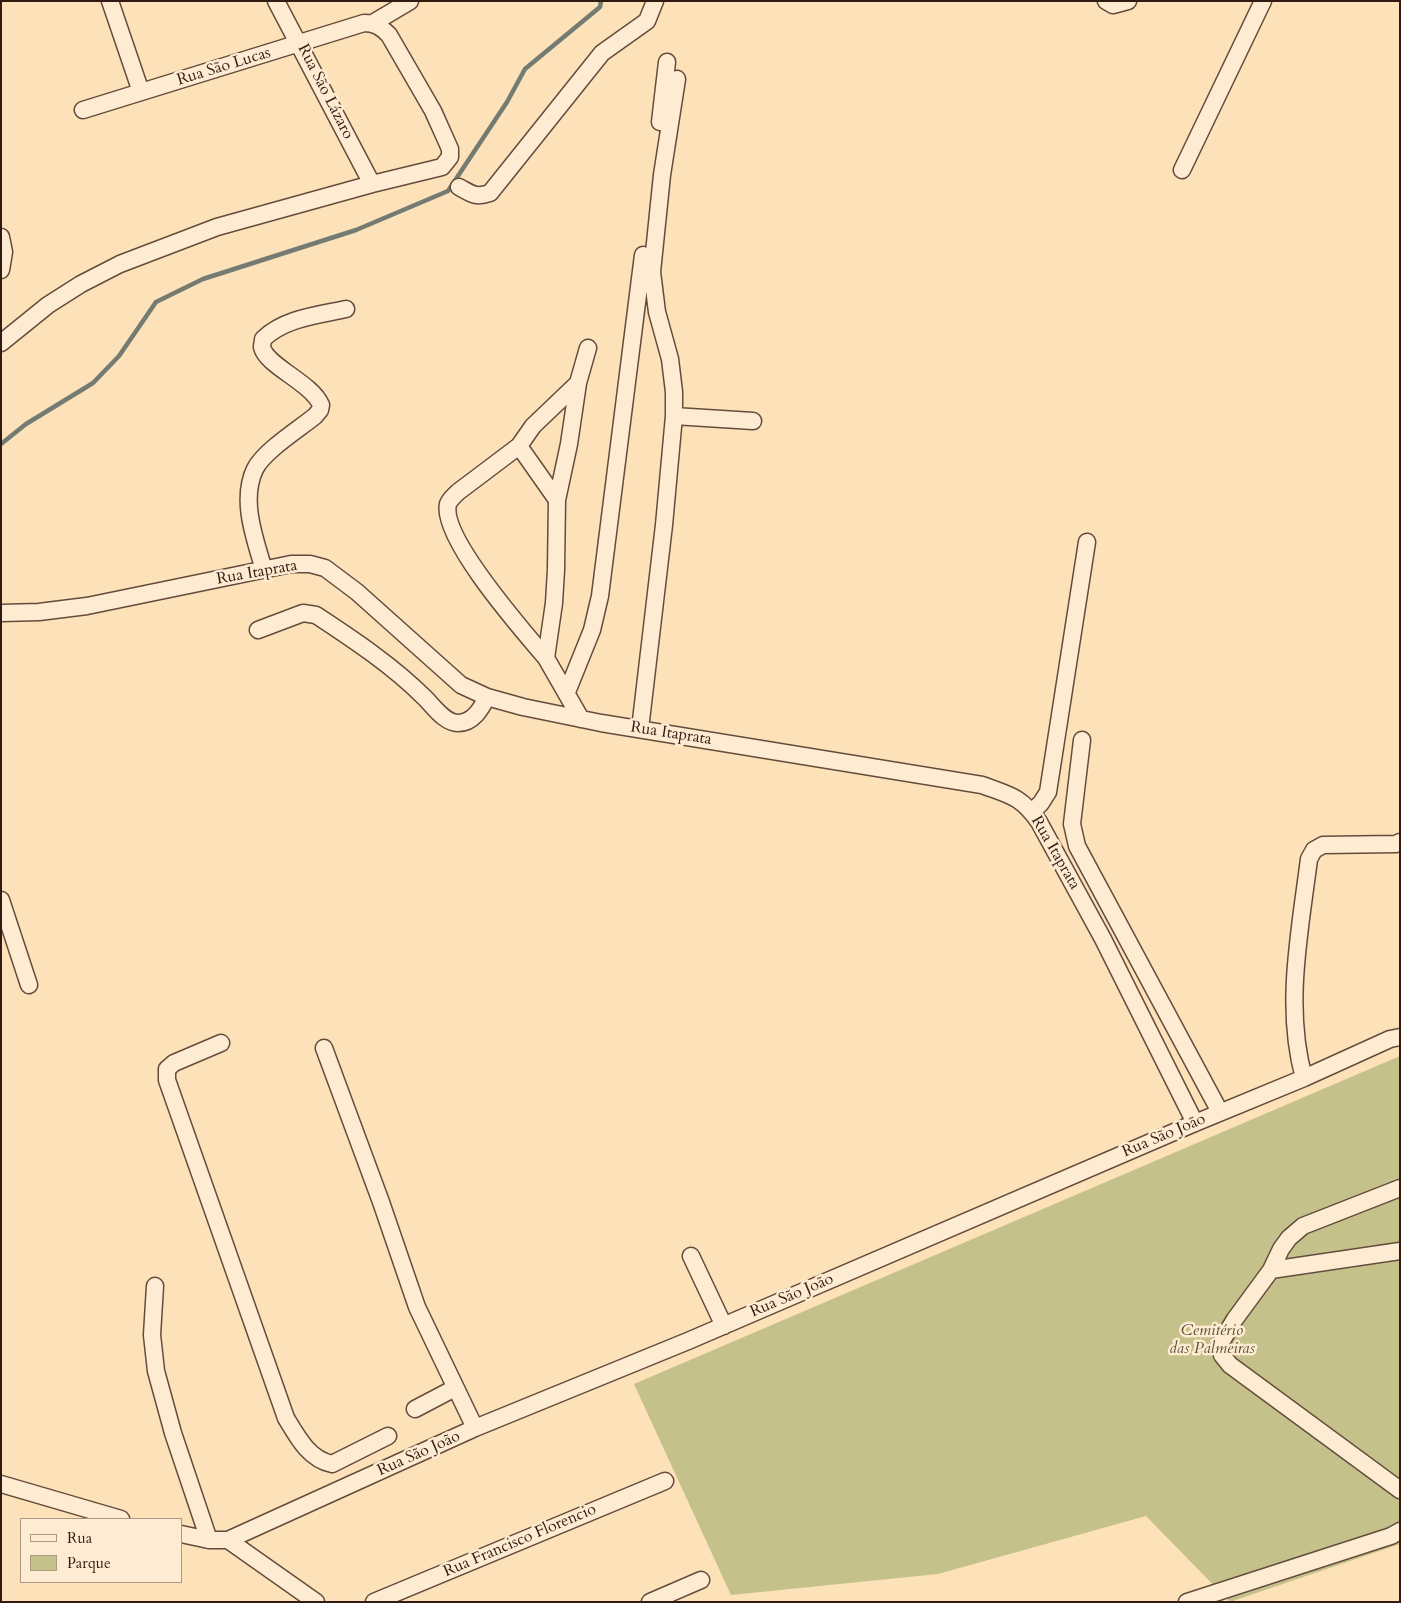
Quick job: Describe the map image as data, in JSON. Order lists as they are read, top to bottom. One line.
{"streets":{"street":["Rua São Lucas","Rua São Lázaro","Rua Itaprata","Rua São João","Rua Francisco Florencio"]},"crossings":[["Rua São Lucas","Rua São Lázaro"],["Rua Itaprata","Rua São João"]],"parks":["Cemitério das Palmeiras"],"legend":["Rua","Parque"]}
